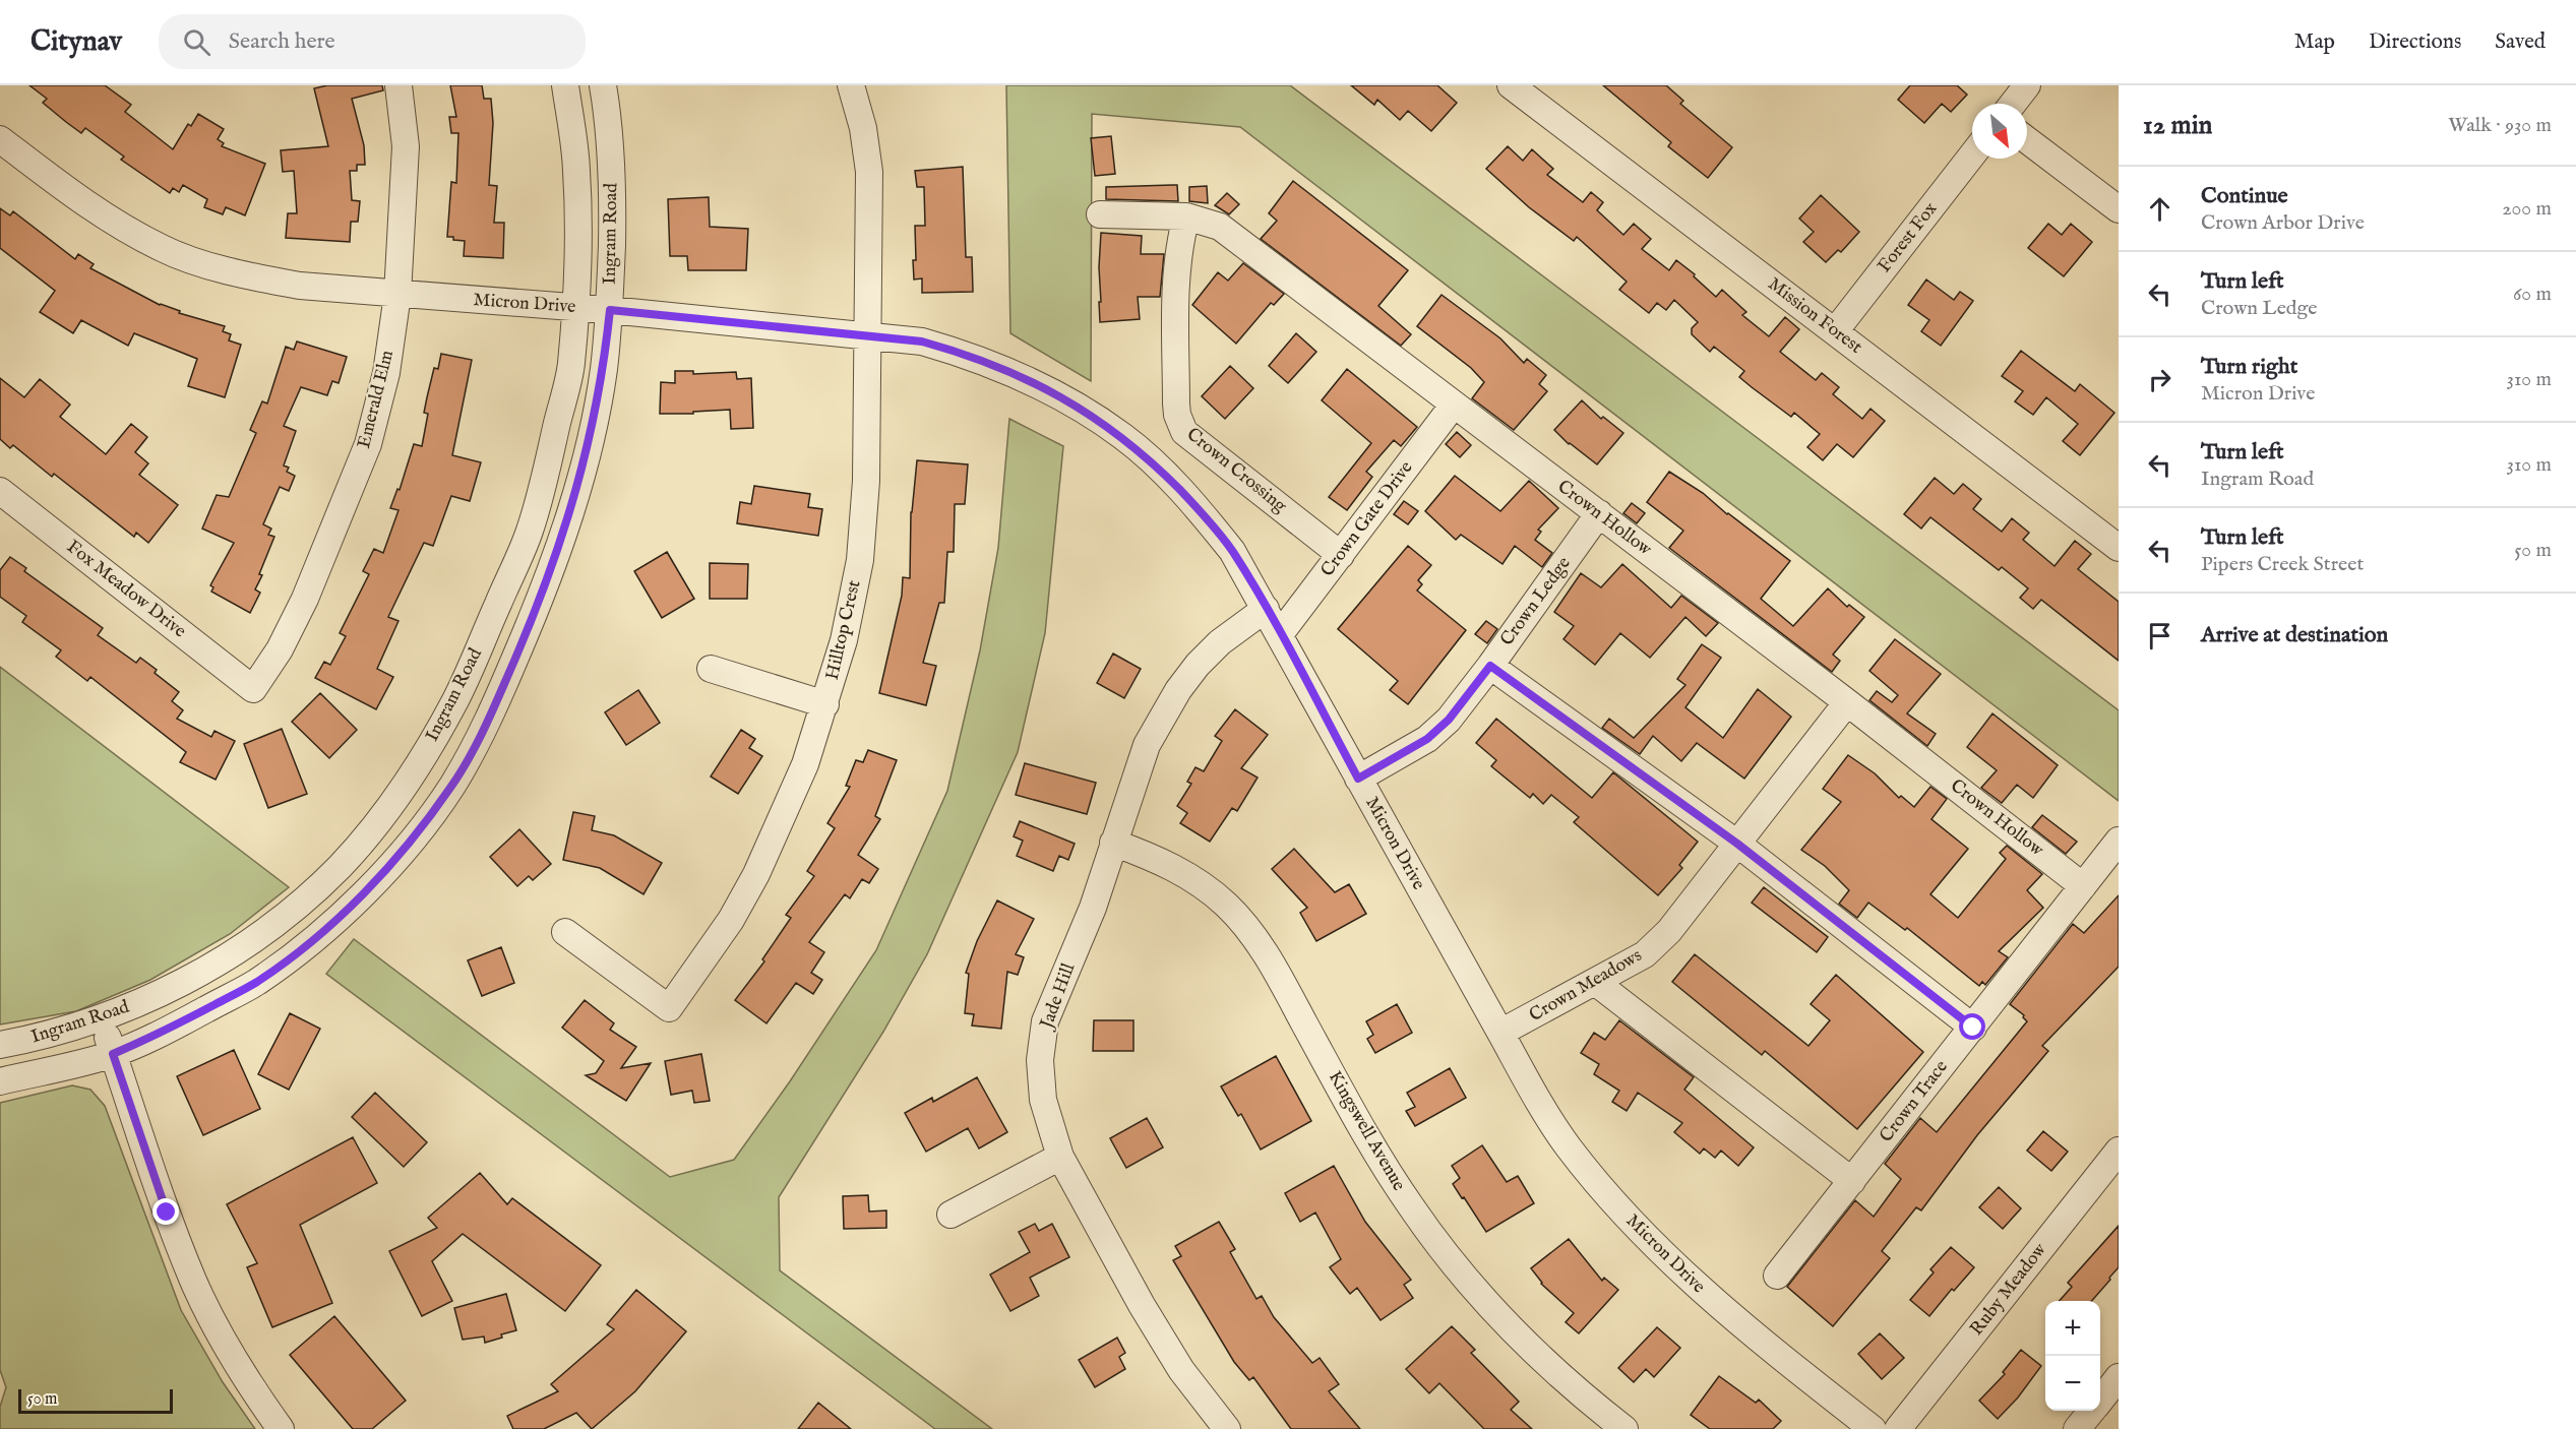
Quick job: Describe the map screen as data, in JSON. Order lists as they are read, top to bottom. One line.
{"streets":{"street":["Ingram Road","Forest Fox","Micron Drive","Mission Forest","Emerald Elm","Crown Crossing","Crown Hollow","Crown Gate Drive","Fox Meadow Drive","Crown Ledge","Hilltop Crest","Crown Meadows","Jade Hill","Crown Trace","Kingswell Avenue","Ruby Meadow"]},"crossings":[["Ingram Road","Micron Drive"],["Forest Fox","Mission Forest"],["Micron Drive","Emerald Elm"],["Micron Drive","Crown Gate Drive"],["Micron Drive","Crown Ledge"],["Micron Drive","Hilltop Crest"],["Micron Drive","Crown Meadows"],["Micron Drive","Jade Hill"],["Emerald Elm","Fox Meadow Drive"],["Crown Crossing","Crown Hollow"],["Crown Crossing","Crown Gate Drive"],["Crown Hollow","Crown Gate Drive"],["Crown Hollow","Crown Ledge"],["Crown Hollow","Crown Meadows"],["Crown Hollow","Crown Trace"],["Jade Hill","Kingswell Avenue"]],"scale_bar":"50 m","north":"bottom right","page":{"header":"Citynav","search":"Search here","nav":["Map","Directions","Saved"],"heading":["12 min","Walk · 930 m"],"list":[["Continue","Crown Arbor Drive","200 m"],["Turn left","Crown Ledge","60 m"],["Turn right","Micron Drive","310 m"],["Turn left","Ingram Road","310 m"],["Turn left","Pipers Creek Street","50 m"],"Arrive at destination"],"map_buttons":["+","−"],"scale":"50 m"}}
